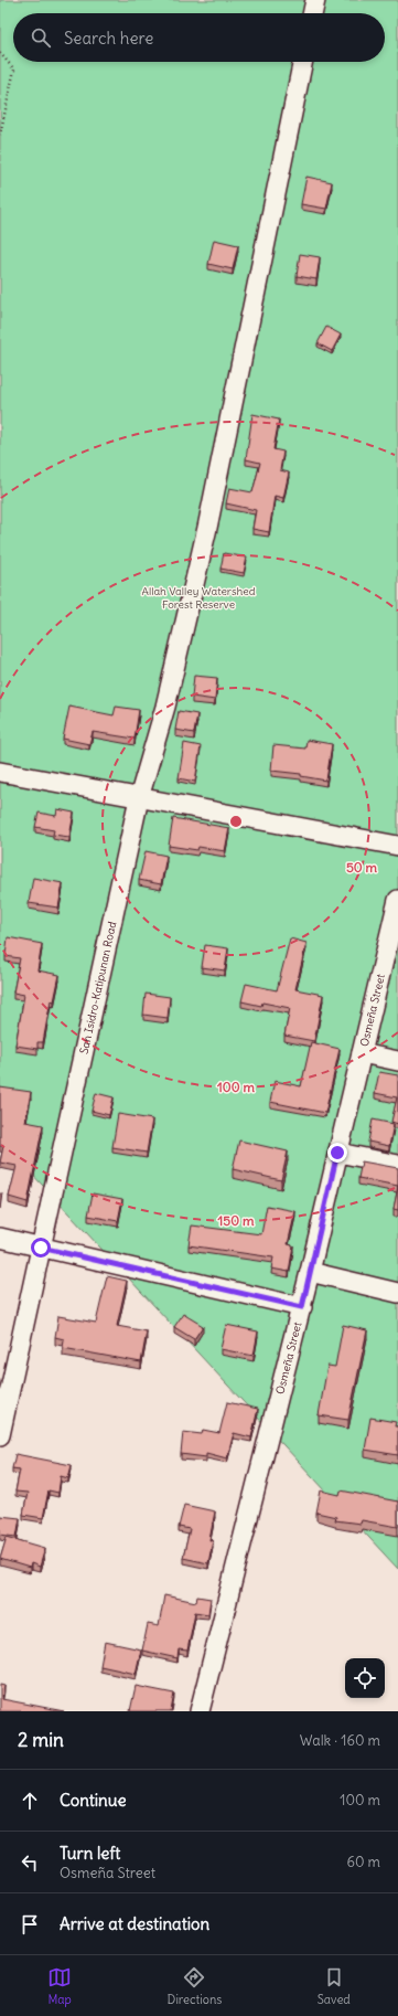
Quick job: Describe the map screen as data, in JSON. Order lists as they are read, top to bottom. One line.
{"streets":{"street":["San Isidro-Katipunan Road","Osmeña Street"]},"parks":["Allah Valley Watershed Forest Reserve"],"page":{"search":"Search here","heading":["2 min","Walk · 160 m"],"list":[["Continue","100 m"],["Turn left","Osmeña Street","60 m"],"Arrive at destination"],"nav":["Map","Directions","Saved"]},"rings":["50 m","100 m","150 m"]}
